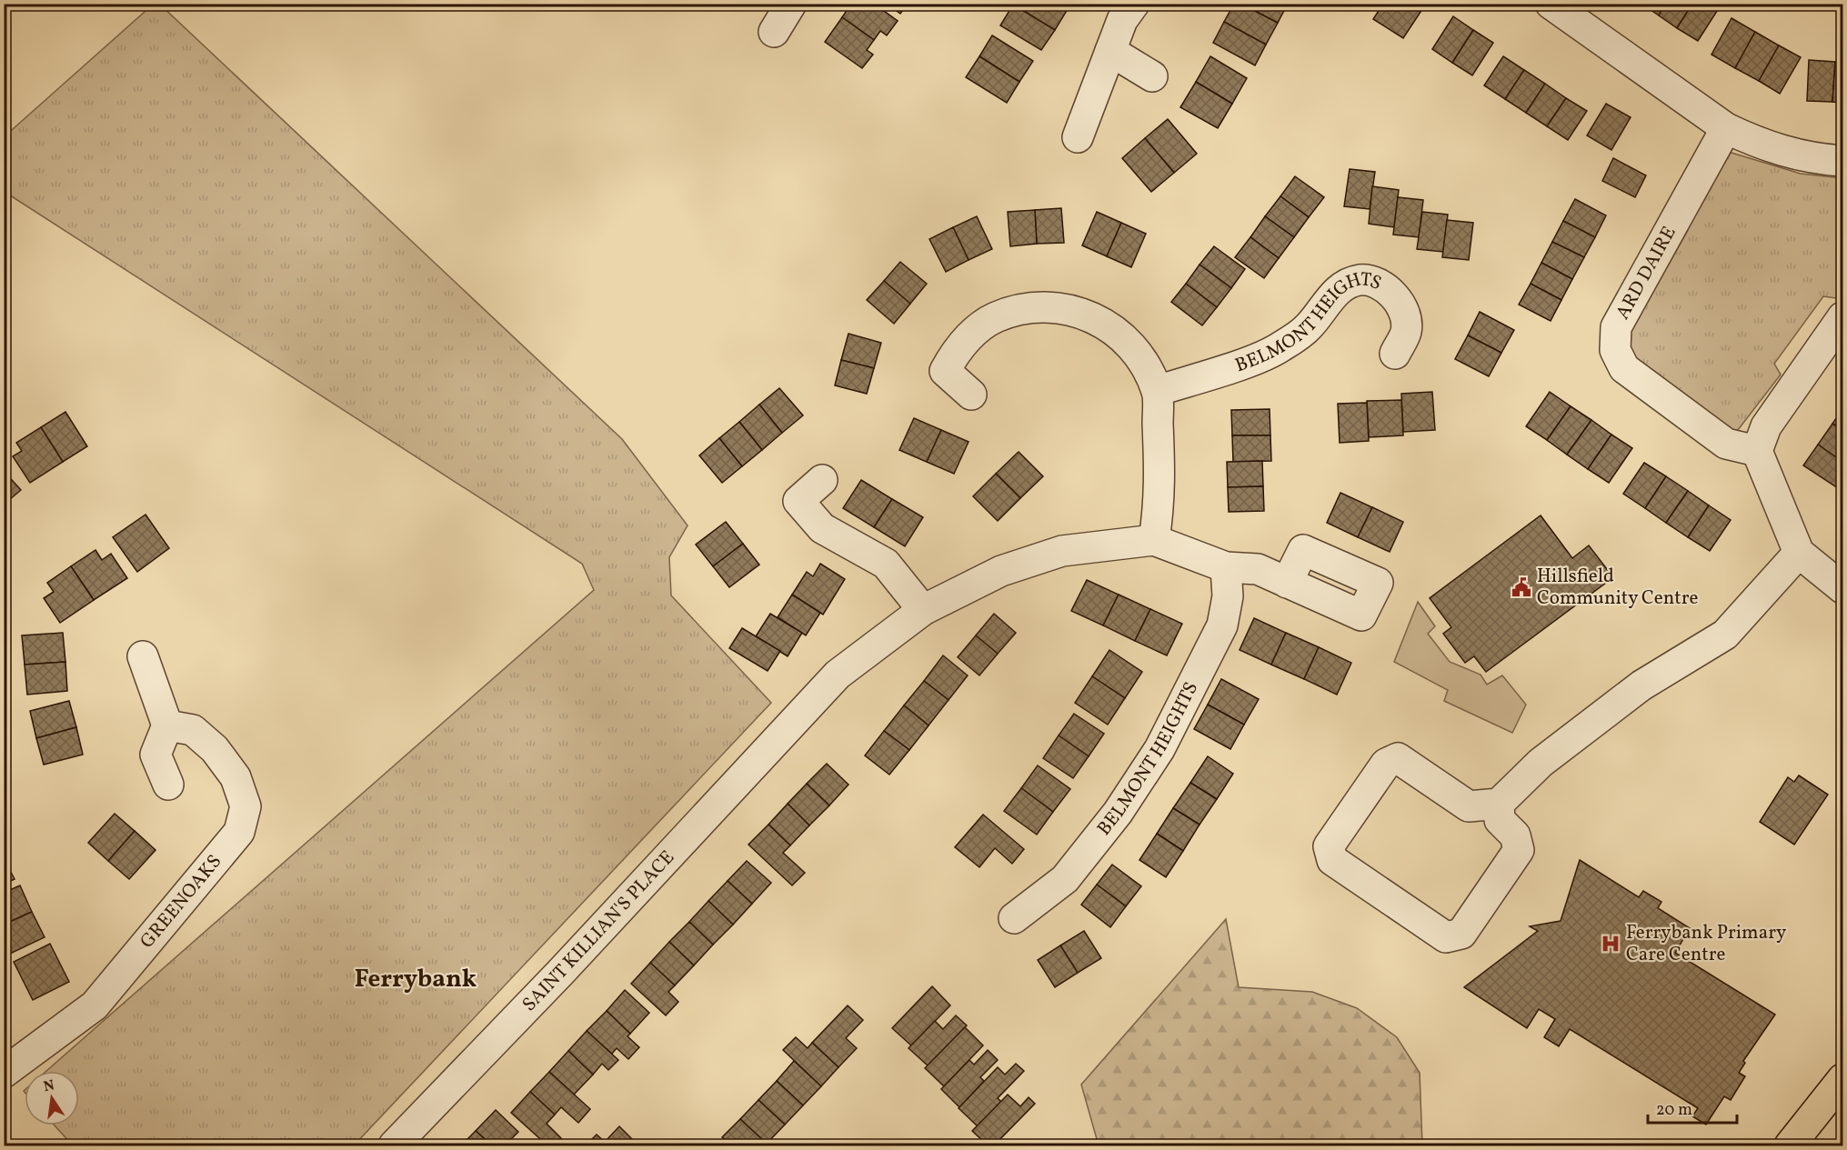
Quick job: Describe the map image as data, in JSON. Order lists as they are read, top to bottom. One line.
{"streets":{"street":["ARD DAIRE","BELMONT HEIGHTS","GREENOAKS","SAINT KILLIAN'S PLACE"]},"districts":["Ferrybank"],"places":{"public building":["Hillsfield Community Centre"],"hospital":["Ferrybank Primary Care Centre"]},"scale_bar":"20 m","north":"top"}
